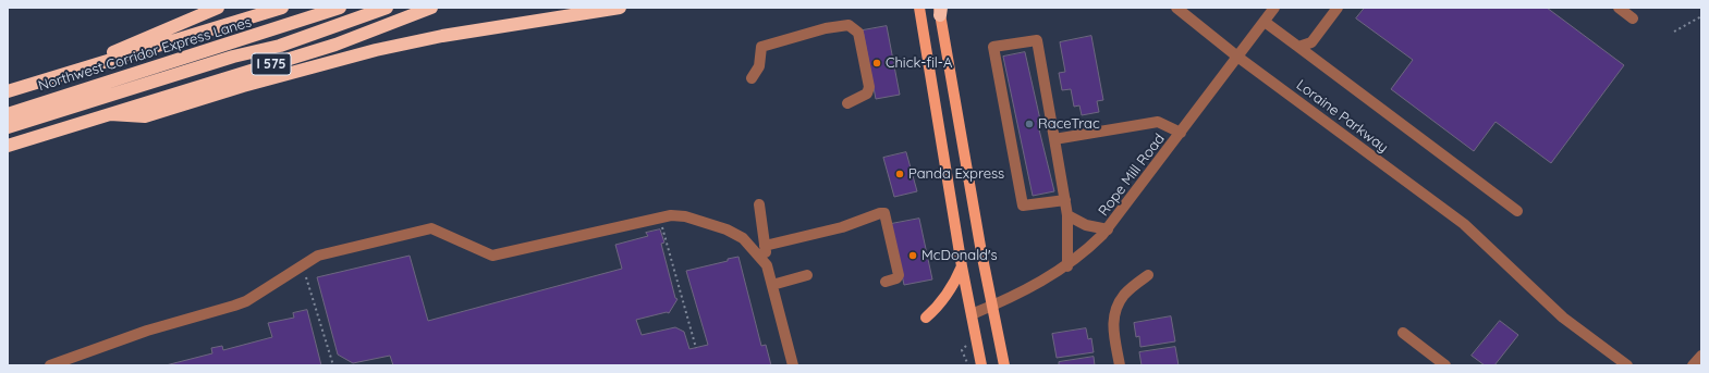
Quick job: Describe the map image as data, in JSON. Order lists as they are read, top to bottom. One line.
{"streets":{"highway":["Northwest Corridor Express Lanes","I 575"],"street":["Loraine Parkway","Rope Mill Road"]},"crossings":[["Loraine Parkway","Rope Mill Road"]],"places":["Chick-fil-A","RaceTrac","Panda Express","McDonald's"]}
